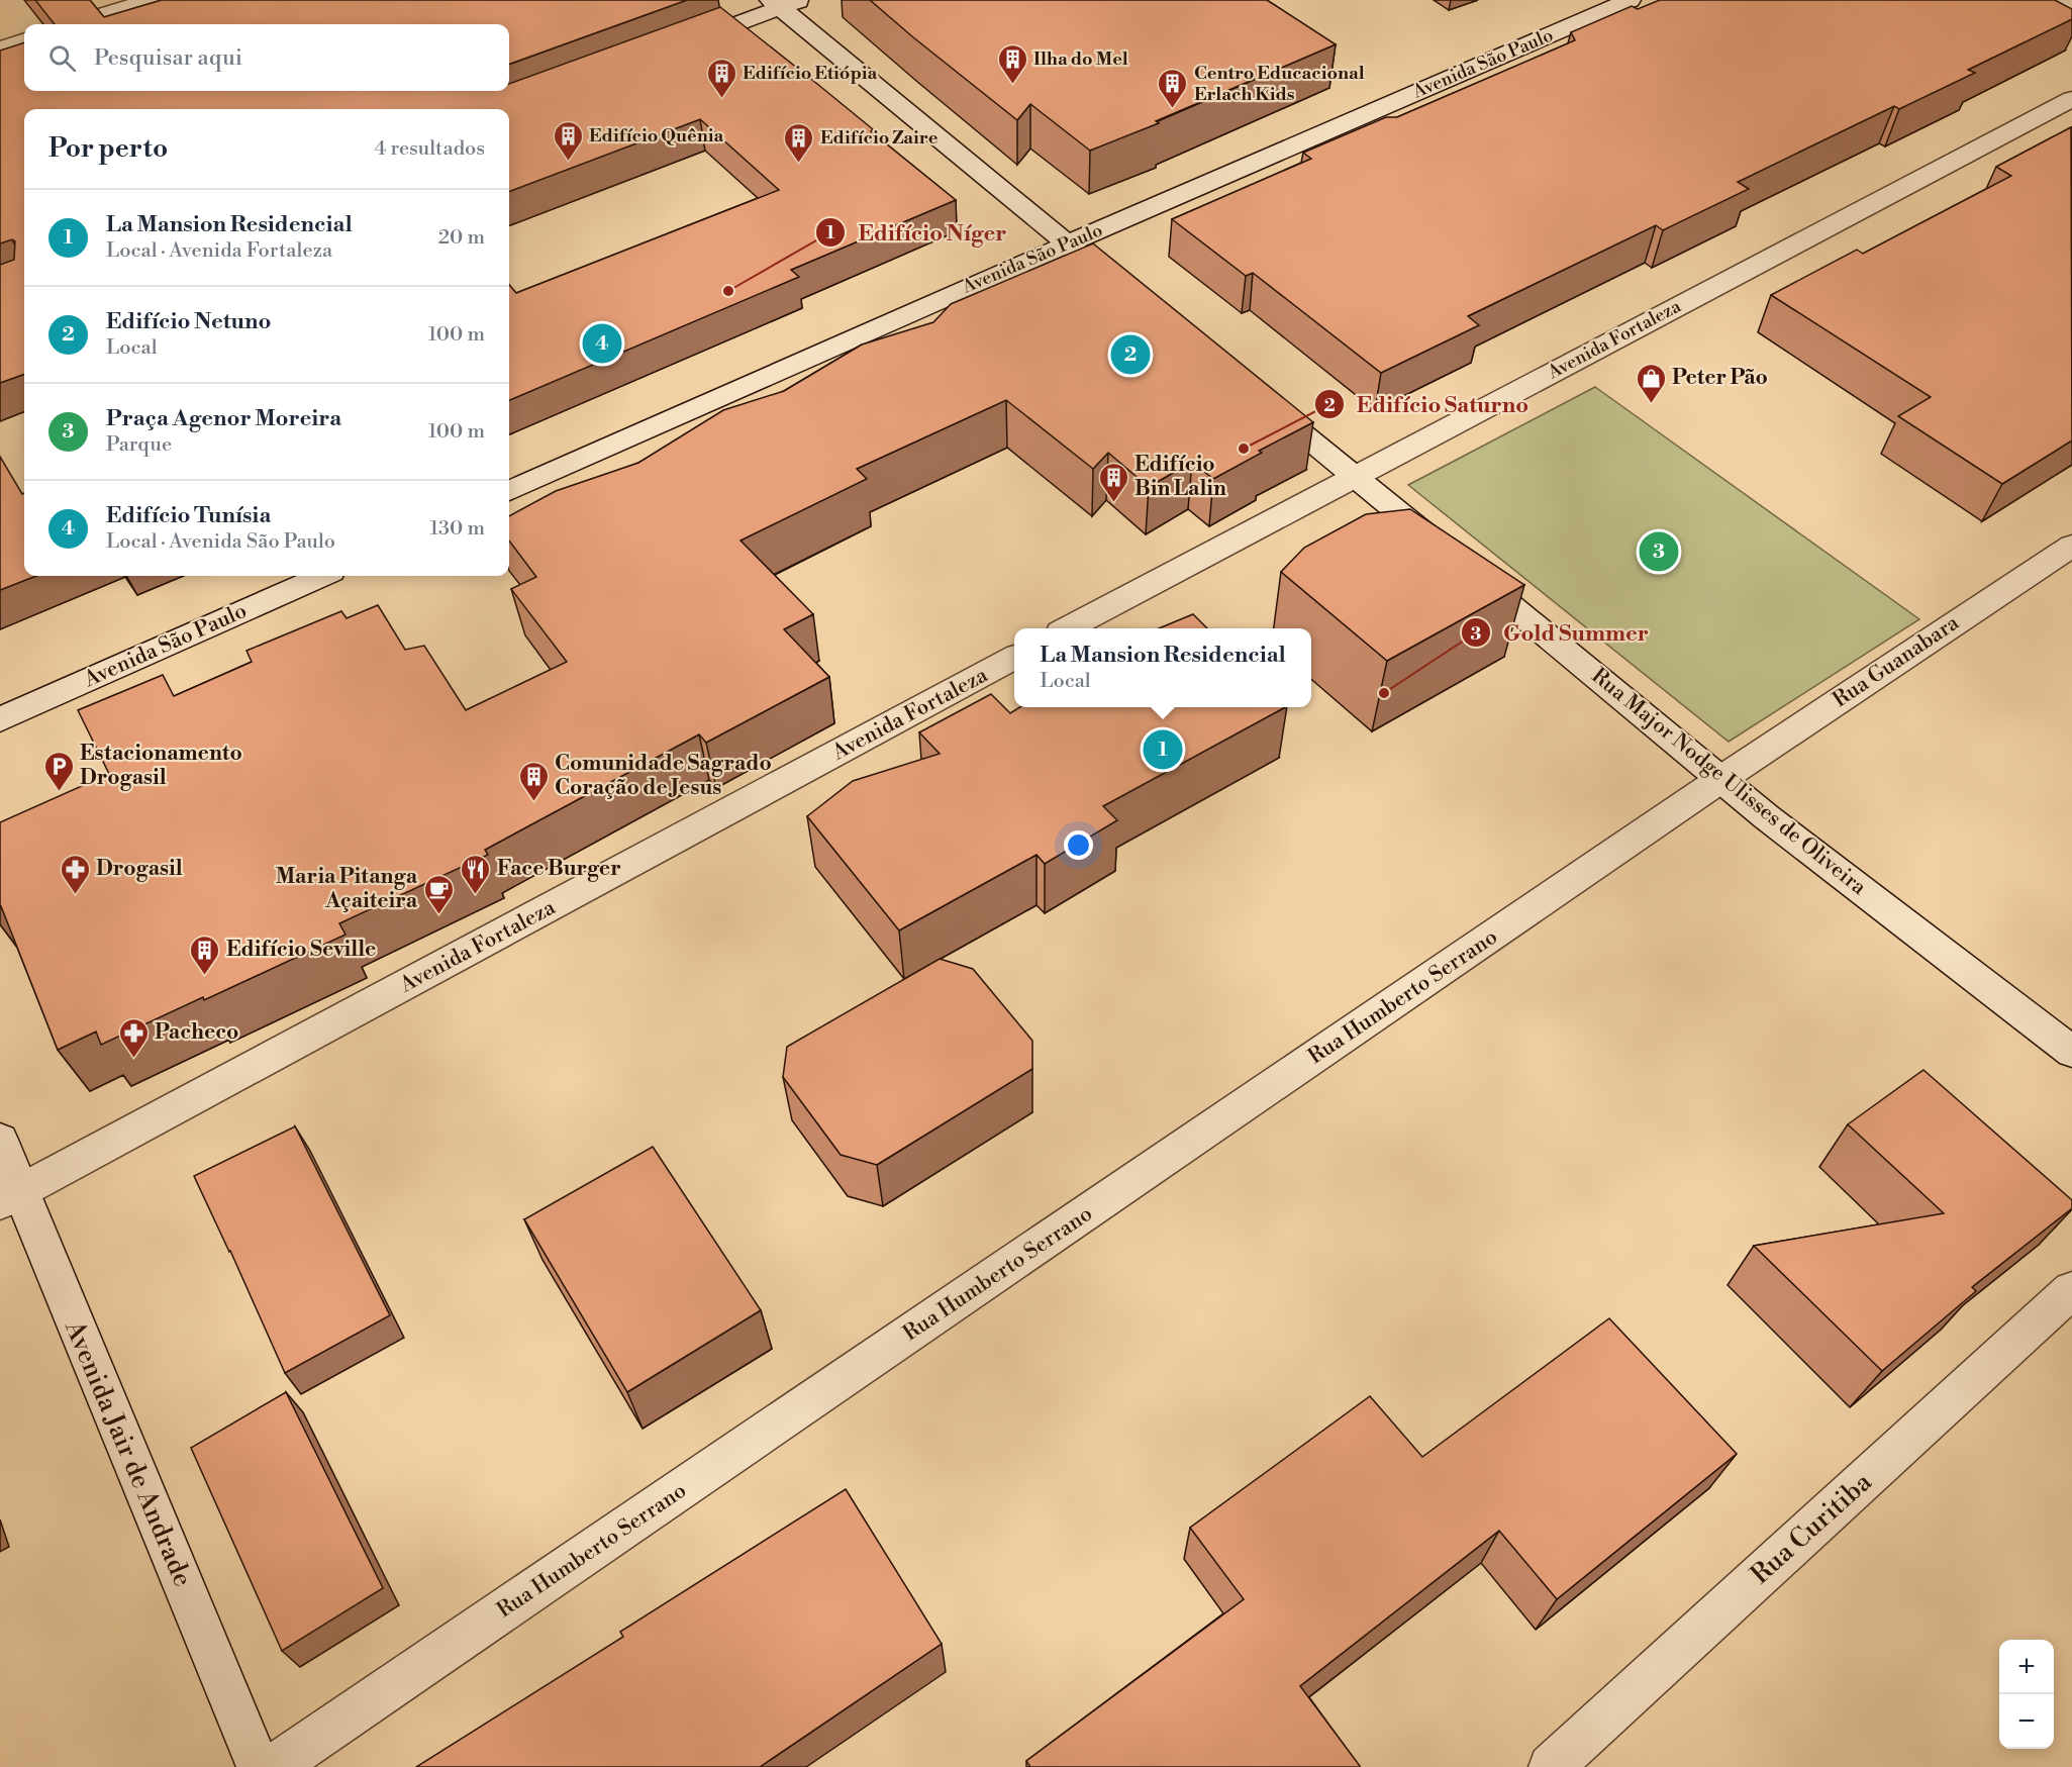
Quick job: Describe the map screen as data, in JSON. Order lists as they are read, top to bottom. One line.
{"streets":{"street":["Avenida São Paulo","Avenida Fortaleza","Rua Guanabara","Rua Major Nodge Ulisses de Oliveira","Rua Humberto Serrano","Avenida Jair de Andrade","Rua Curitiba"]},"crossings":[["Avenida Fortaleza","Rua Major Nodge Ulisses de Oliveira"],["Avenida Fortaleza","Avenida Jair de Andrade"],["Rua Guanabara","Rua Major Nodge Ulisses de Oliveira"],["Rua Guanabara","Rua Humberto Serrano"],["Rua Major Nodge Ulisses de Oliveira","Rua Humberto Serrano"]],"places":{"building":["Ilha do Mel","Edifício Etiópia","Centro Educacional Erlach Kids","Edifício Quênia","Edifício Zaire","Edifício Bin Lalin","Comunidade Sagrado Coração de Jesus","Edifício Seville"],"other":["Edifício Níger","Edifício Saturno","Gold Summer"],"shop":["Peter Pão"],"parking":["Estacionamento Drogasil"],"pharmacy":["Drogasil","Pacheco"],"restaurant":["Face Burger"],"cafe":["Maria Pitanga Açaiteira"]},"page":{"search":"Pesquisar aqui","heading":["Por perto","4 resultados"],"list":[{"mark":"1","name":"La Mansion Residencial","note":"Local · Avenida Fortaleza","value":"20 m"},{"mark":"2","name":"Edifício Netuno","note":"Local","value":"100 m"},{"mark":"3","name":"Praça Agenor Moreira","note":"Parque","value":"100 m"},{"mark":"4","name":"Edifício Tunísia","note":"Local · Avenida São Paulo","value":"130 m"}],"pins":["4","2","3","1"],"popup":["La Mansion Residencial","Local"],"map_buttons":["+","−"]}}
